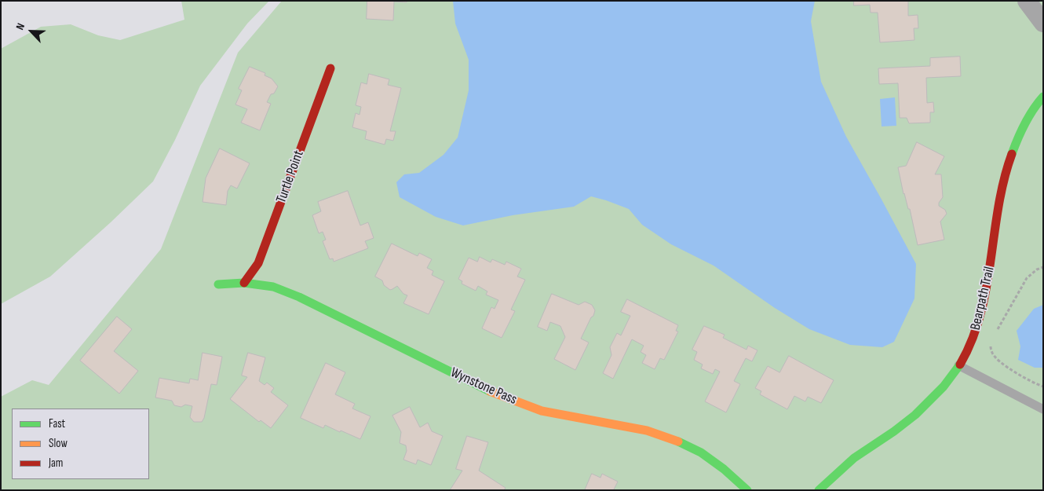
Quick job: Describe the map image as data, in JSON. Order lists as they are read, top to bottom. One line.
{"streets":{"street":["Turtle Point","Bearpath Trail","Wynstone Pass"]},"crossings":[["Turtle Point","Wynstone Pass"]],"legend":["Fast","Slow","Jam"],"north":"top left"}
